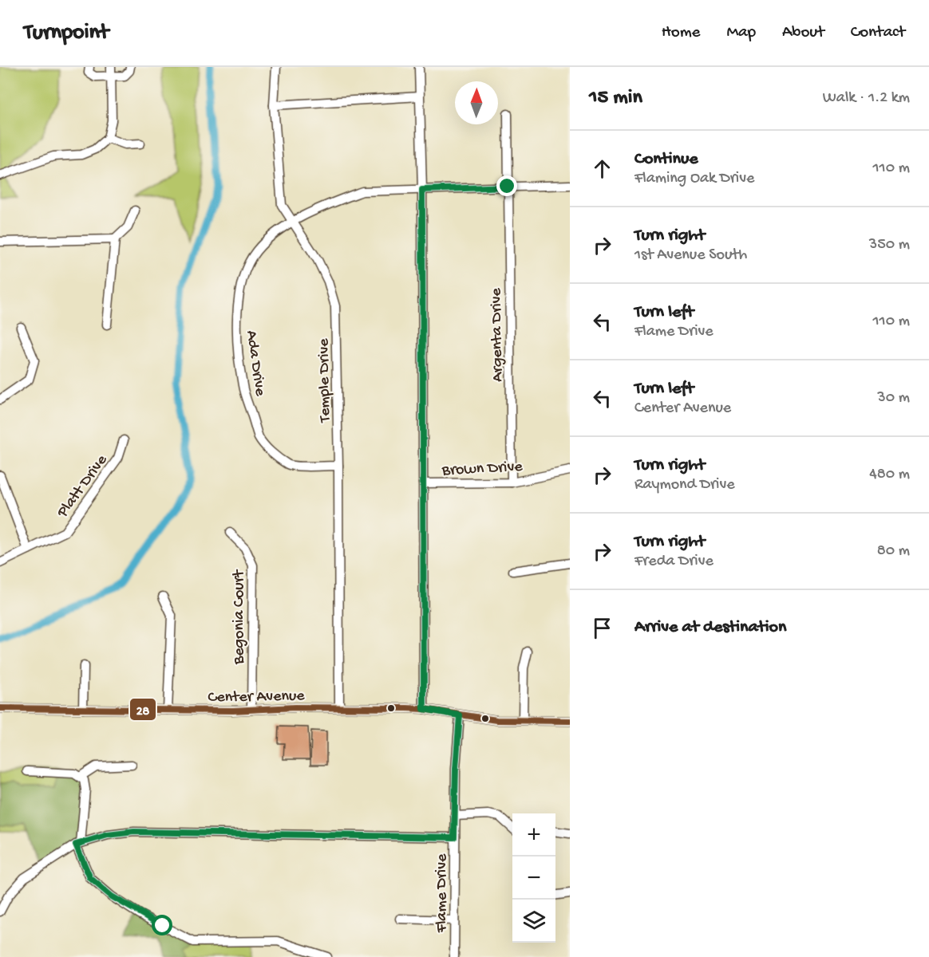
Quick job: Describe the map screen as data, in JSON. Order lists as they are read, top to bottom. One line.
{"streets":{"street":["Argenta Drive","Ada Drive","Temple Drive","Brown Drive","Platt Drive","Begonia Court","Center Avenue","Flame Drive"]},"crossings":[["Argenta Drive","Ada Drive"],["Argenta Drive","Brown Drive"],["Ada Drive","Temple Drive"],["Temple Drive","Center Avenue"],["Begonia Court","Center Avenue"],["Center Avenue","Flame Drive"]],"lines":["transit line 28"],"north":"top","page":{"header":"Turnpoint","nav":["Home","Map","About","Contact"],"heading":["15 min","Walk · 1.2 km"],"list":[["Continue","Flaming Oak Drive","110 m"],["Turn right","1st Avenue South","350 m"],["Turn left","Flame Drive","110 m"],["Turn left","Center Avenue","30 m"],["Turn right","Raymond Drive","480 m"],["Turn right","Freda Drive","80 m"],"Arrive at destination"],"map_buttons":["+","−"]}}
